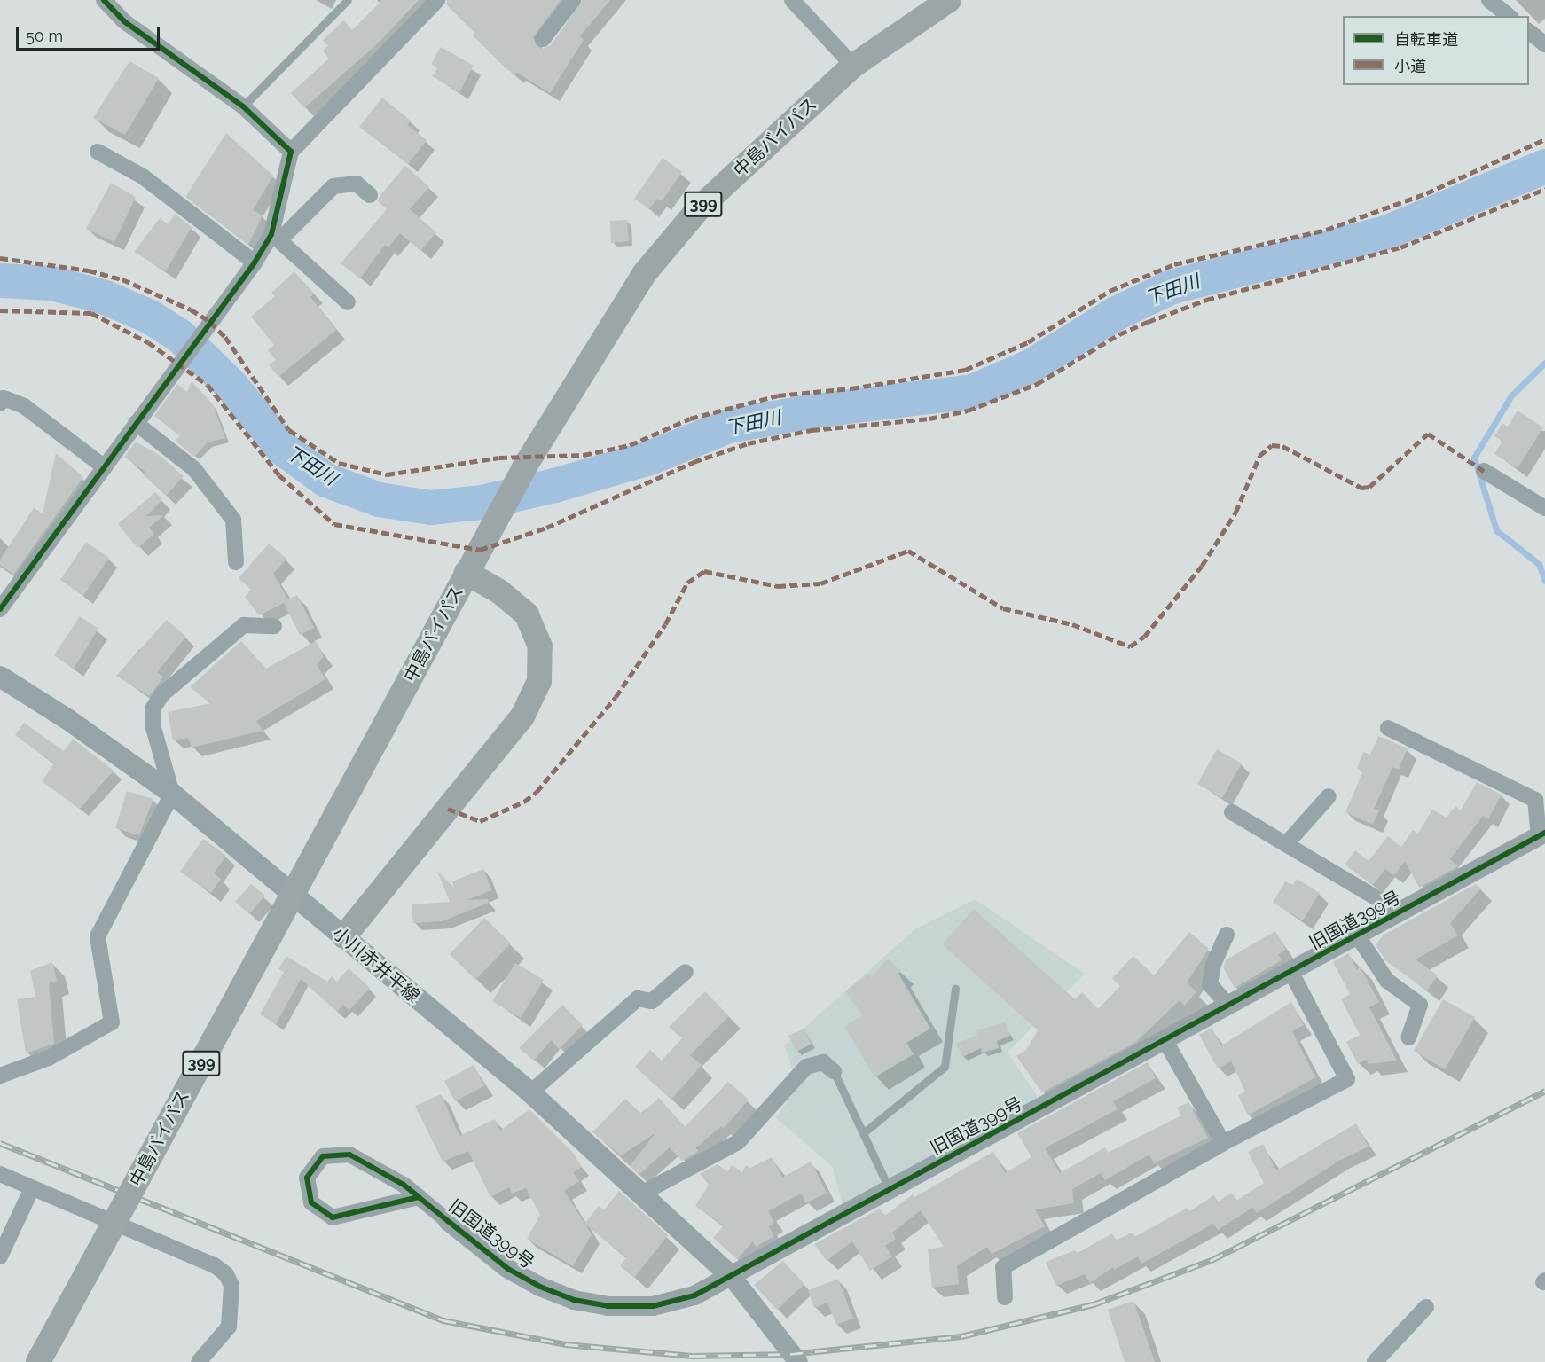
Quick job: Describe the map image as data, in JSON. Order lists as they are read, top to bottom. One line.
{"streets":{"highway":["中島バイパス","399"],"main road":["小川赤井平線"],"street":["旧国道399号"]},"crossings":[["旧国道399号","小川赤井平線"]],"water":["下田川"],"legend":["自転車道","小道"],"scale_bar":"50 m"}
